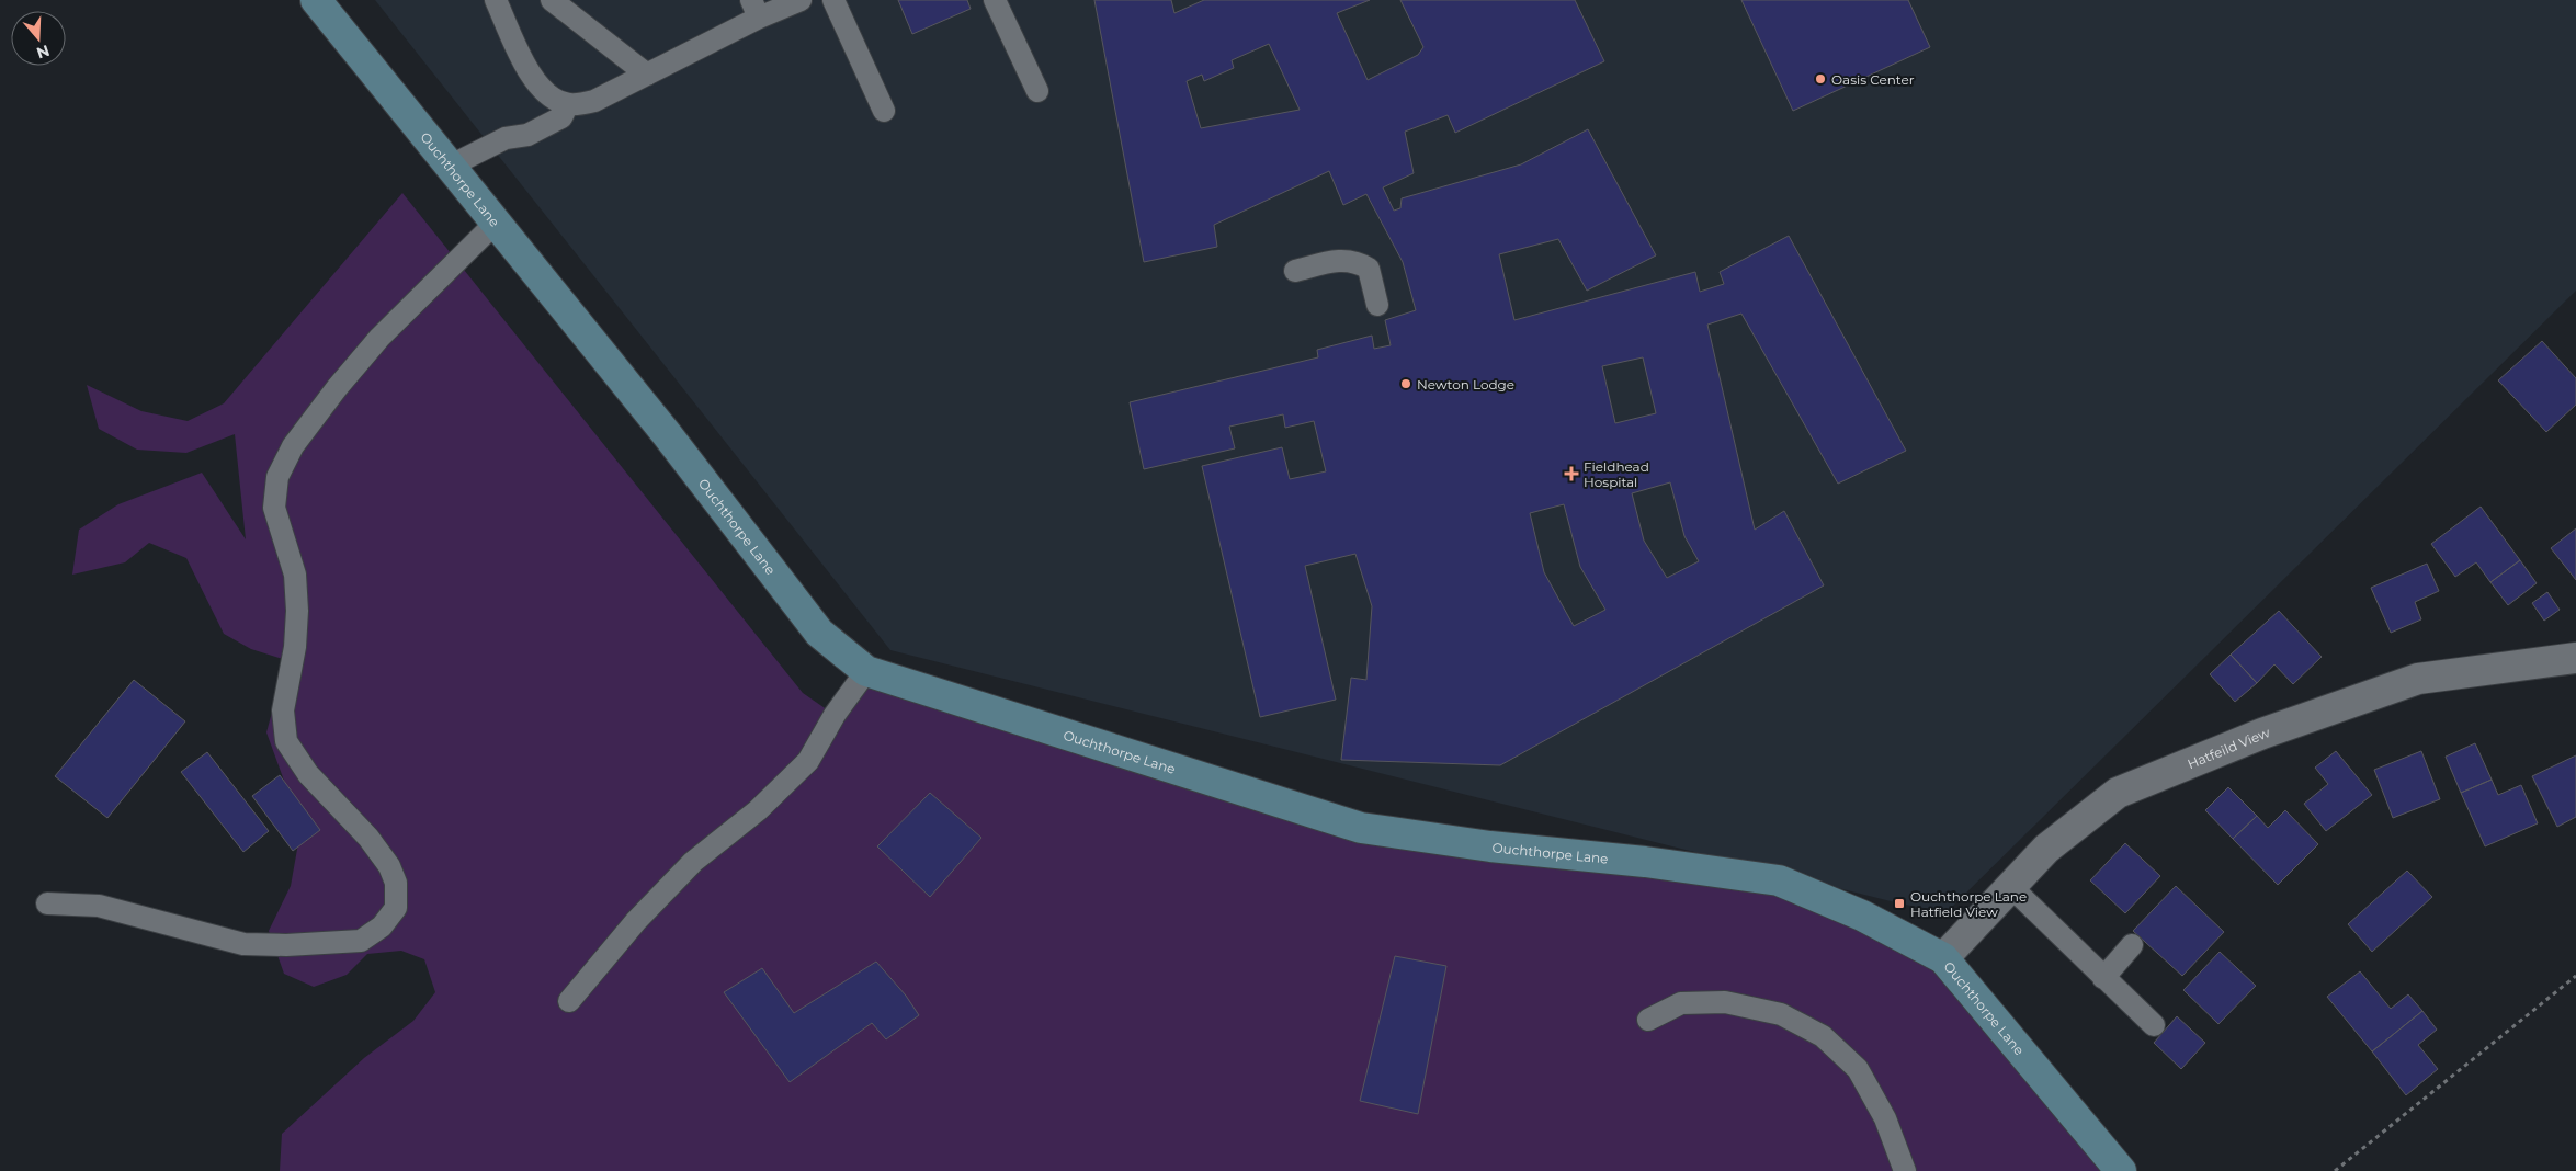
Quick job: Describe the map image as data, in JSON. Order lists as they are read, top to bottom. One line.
{"streets":{"street":["Ouchthorpe Lane","Hatfeild View"]},"crossings":[["Ouchthorpe Lane","Hatfeild View"]],"places":{"other":["Oasis Center","Newton Lodge"],"health":["Fieldhead Hospital"],"transit":["Ouchthorpe Lane Hatfield View"]},"north":"bottom"}
